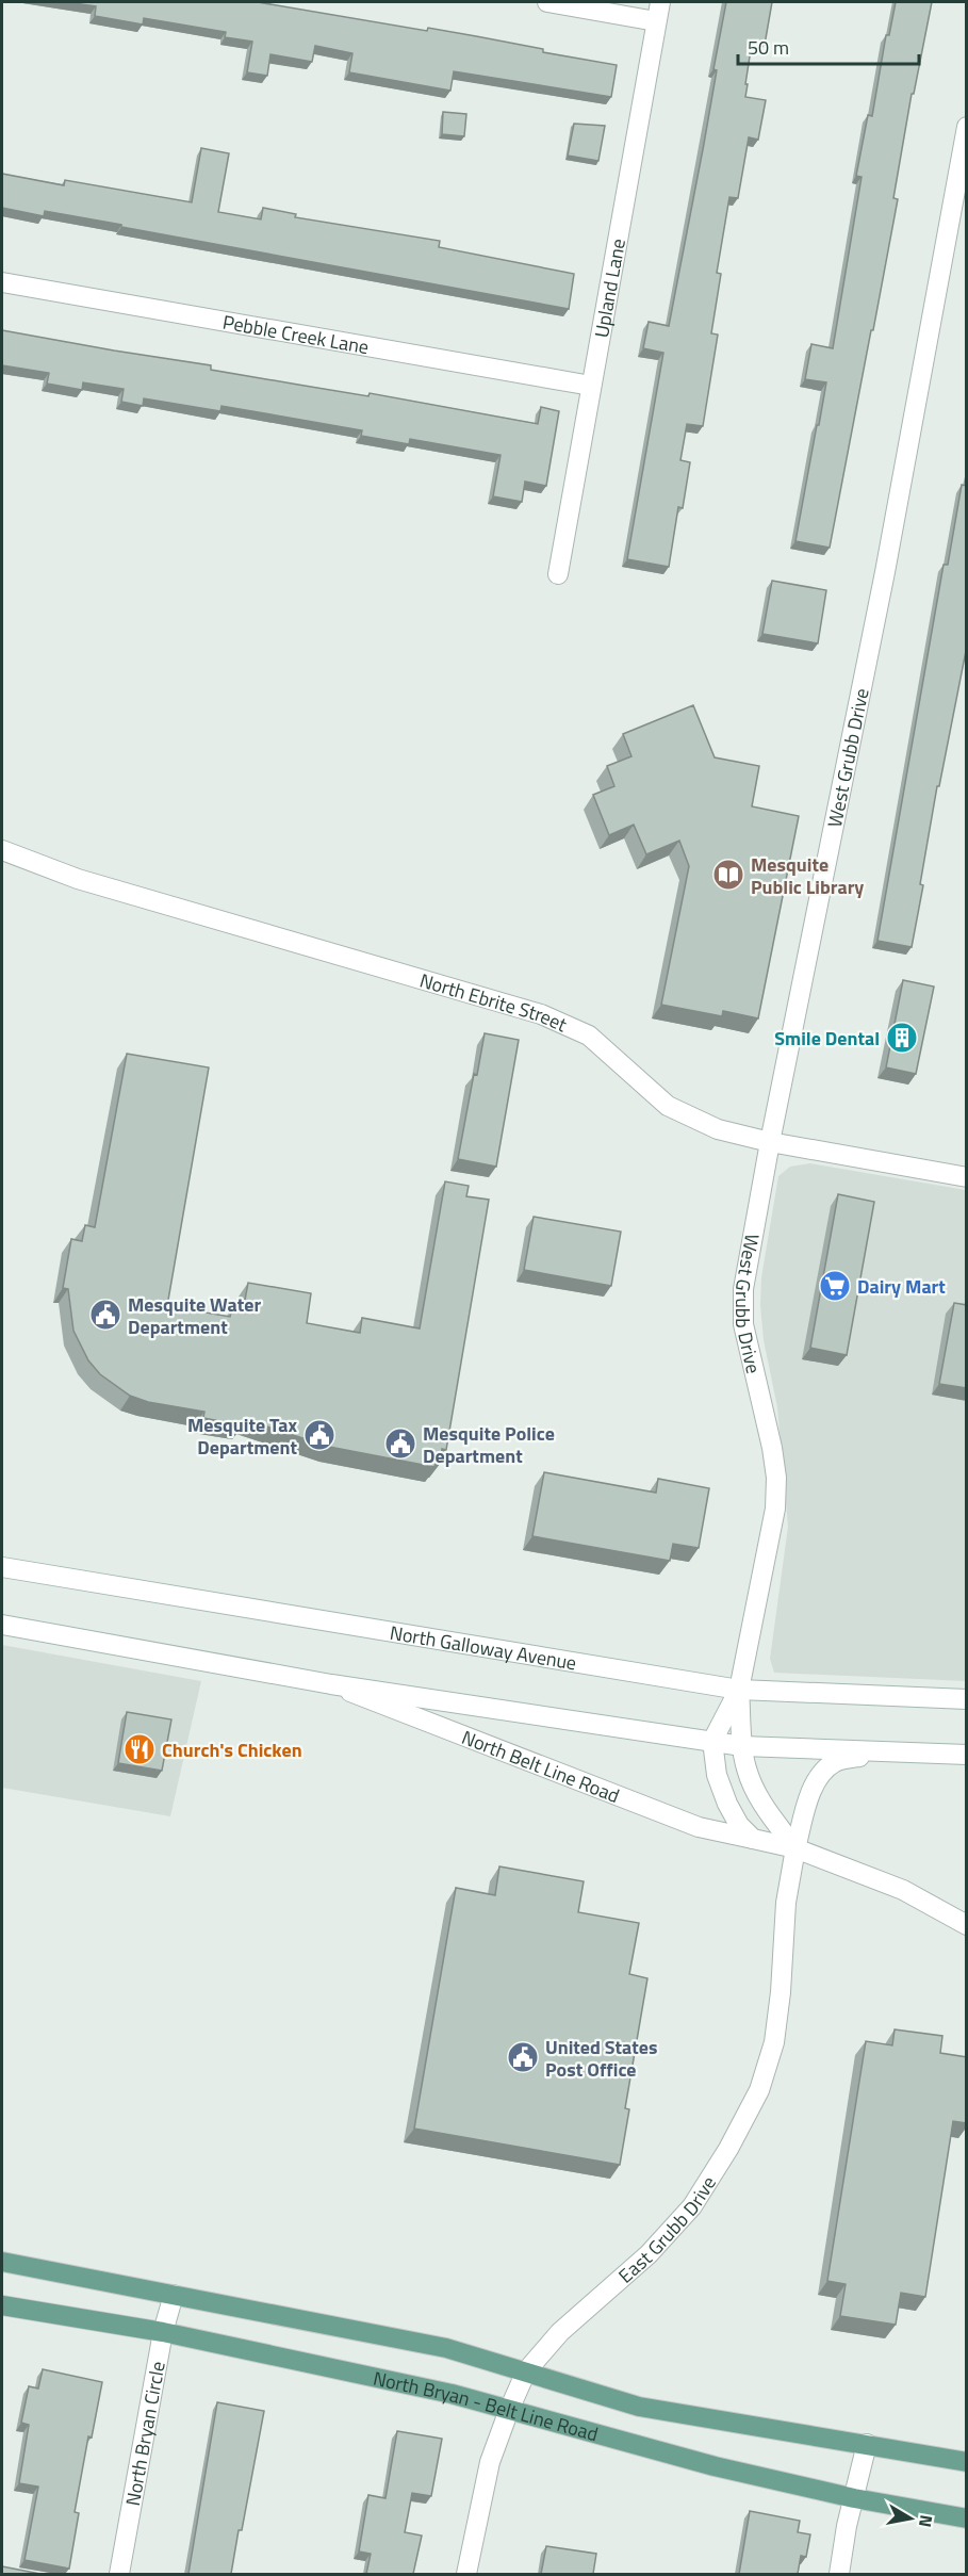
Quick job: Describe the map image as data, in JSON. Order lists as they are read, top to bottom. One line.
{"streets":{"main road":["North Bryan - Belt Line Road"],"street":["Upland Lane","Pebble Creek Lane","West Grubb Drive","North Ebrite Street","North Galloway Avenue","North Belt Line Road","East Grubb Drive","North Bryan Circle"]},"crossings":[["Upland Lane","Pebble Creek Lane"],["West Grubb Drive","North Ebrite Street"],["West Grubb Drive","North Galloway Avenue"],["West Grubb Drive","East Grubb Drive"],["East Grubb Drive","North Bryan - Belt Line Road"],["North Bryan - Belt Line Road","North Bryan Circle"]],"places":{"library":["Mesquite Public Library"],"building":["Smile Dental"],"supermarket":["Dairy Mart"],"public building":["Mesquite Water Department","Mesquite Tax Department","Mesquite Police Department","United States Post Office"],"restaurant":["Church's Chicken"]},"scale_bar":"50 m","north":"right"}
